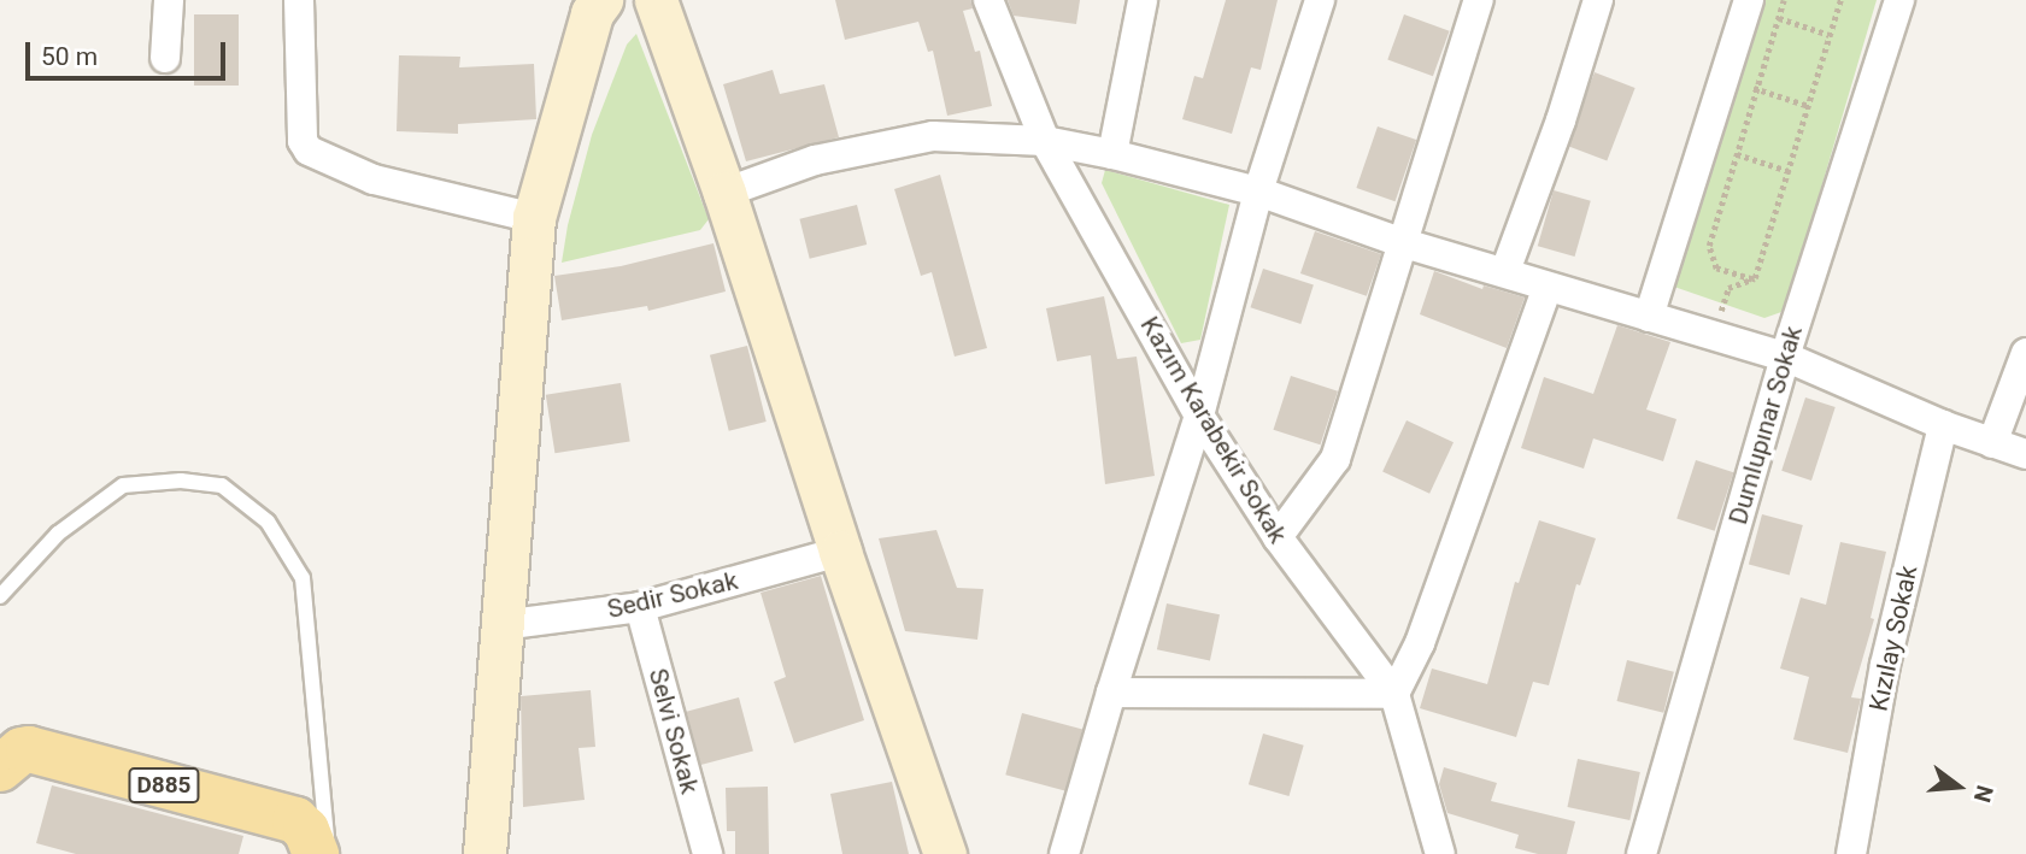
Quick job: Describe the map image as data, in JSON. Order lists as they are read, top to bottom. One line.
{"streets":{"main road":["D885"],"street":["Dumlupınar Sokak","Kazım Karabekir Sokak","Sedir Sokak","Kızılay Sokak","Selvi Sokak"]},"crossings":[["Sedir Sokak","Selvi Sokak"]],"scale_bar":"50 m","north":"right"}
